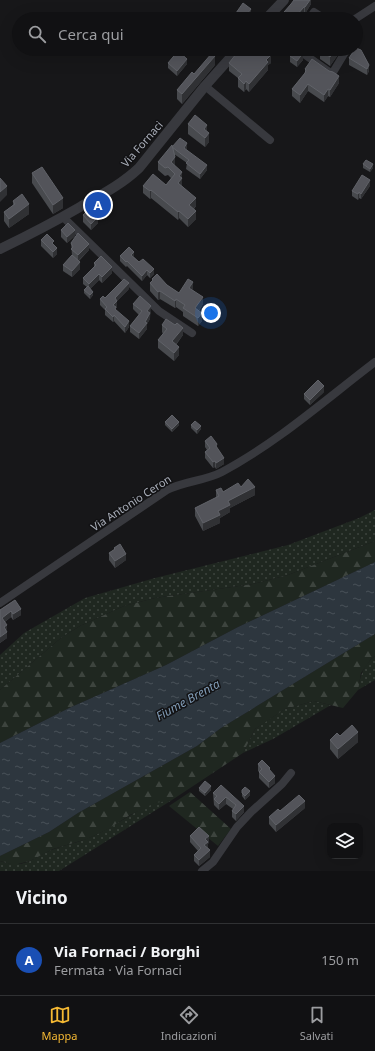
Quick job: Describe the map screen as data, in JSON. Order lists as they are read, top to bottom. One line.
{"streets":{"street":["Via Fornaci","Via Antonio Ceron"]},"water":["Fiume Brenta"],"page":{"search":"Cerca qui","pins":"A","heading":"Vicino","list":[{"mark":"A","name":"Via Fornaci / Borghi","note":"Fermata · Via Fornaci","value":"150 m"}],"nav":["Mappa","Indicazioni","Salvati"]}}
